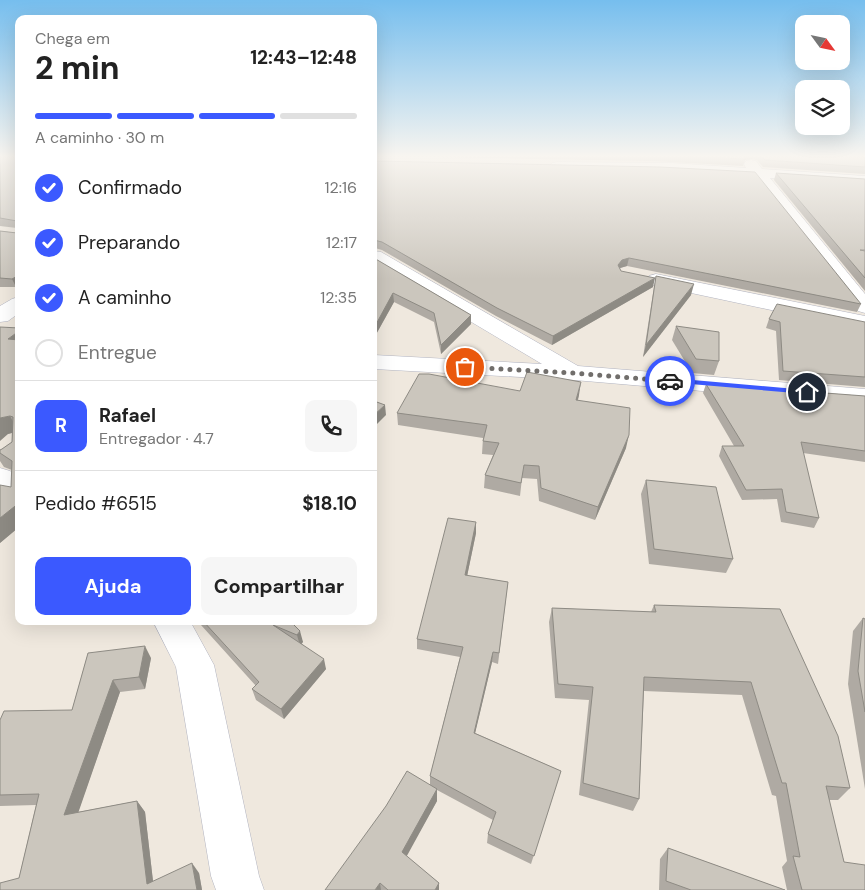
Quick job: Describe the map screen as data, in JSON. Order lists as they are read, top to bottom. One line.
{"north":"bottom right","page":{"heading":["2 min","Chega em","12:43–12:48"],"panel":["Rafael","Entregador · 4.7","Pedido #6515","$18.10"],"bar":"A caminho · 30 m","list":[["Confirmado","12:16"],["Preparando","12:17"],["A caminho","12:35"],"Entregue"],"round":"R","buttons":["Ajuda","Compartilhar"]}}
